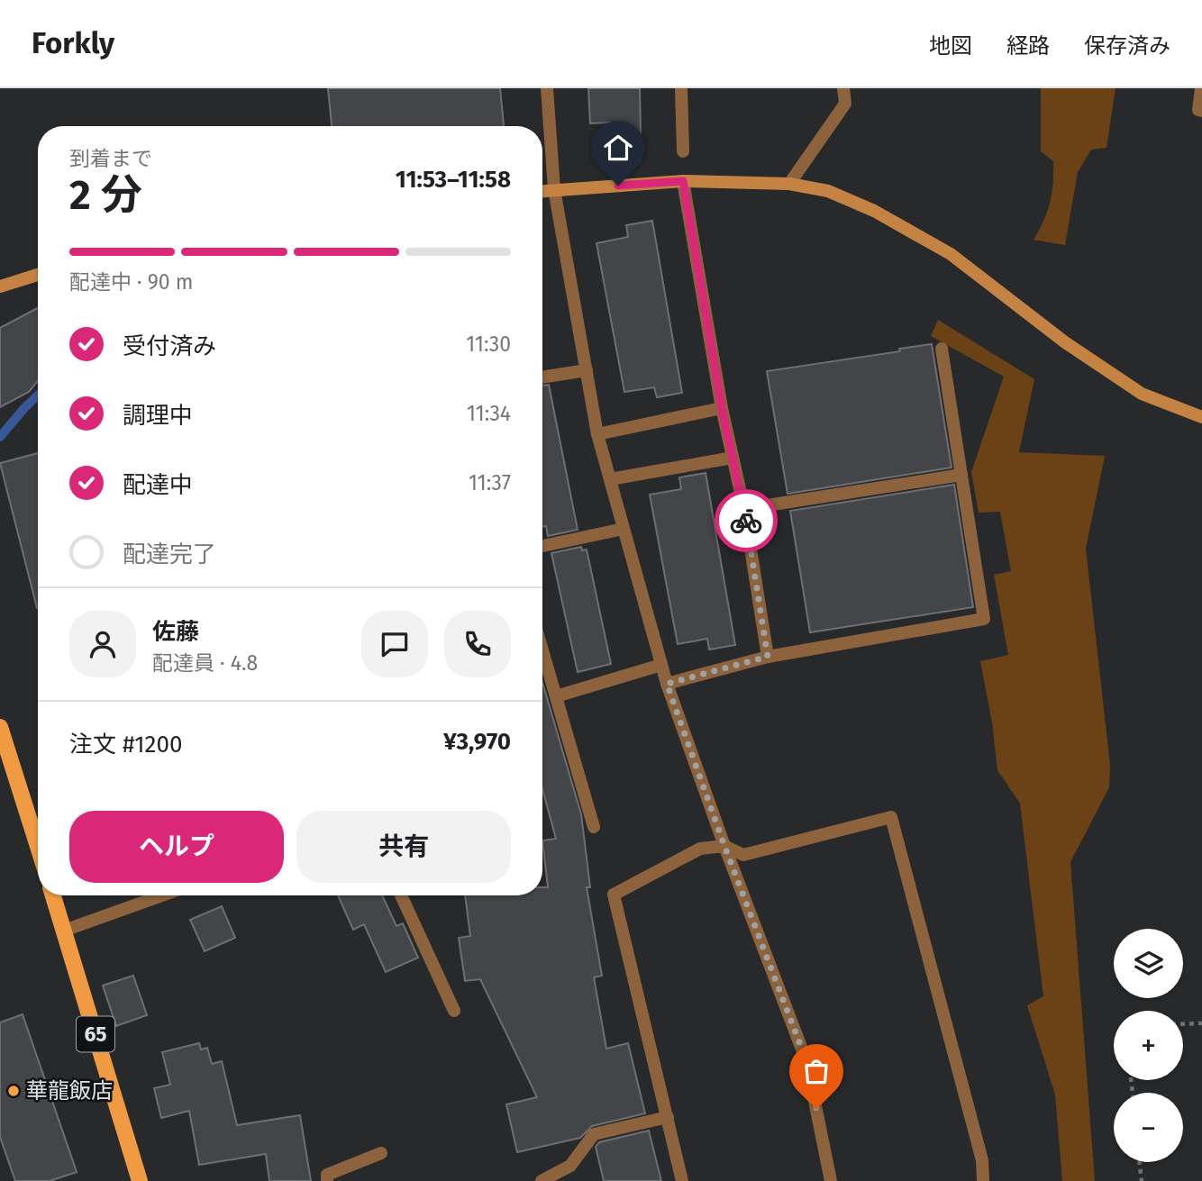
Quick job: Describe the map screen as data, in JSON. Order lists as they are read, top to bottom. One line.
{"streets":{"main road":["65"]},"places":["華龍飯店"],"page":{"header":"Forkly","nav":["地図","経路","保存済み"],"heading":["2 分","到着まで","11:53–11:58"],"panel":["佐藤","配達員 · 4.8","注文 #1200","¥3,970"],"bar":"配達中 · 90 m","list":[["受付済み","11:30"],["調理中","11:34"],["配達中","11:37"],"配達完了"],"buttons":["ヘルプ","共有"],"map_buttons":["+","−"]}}
